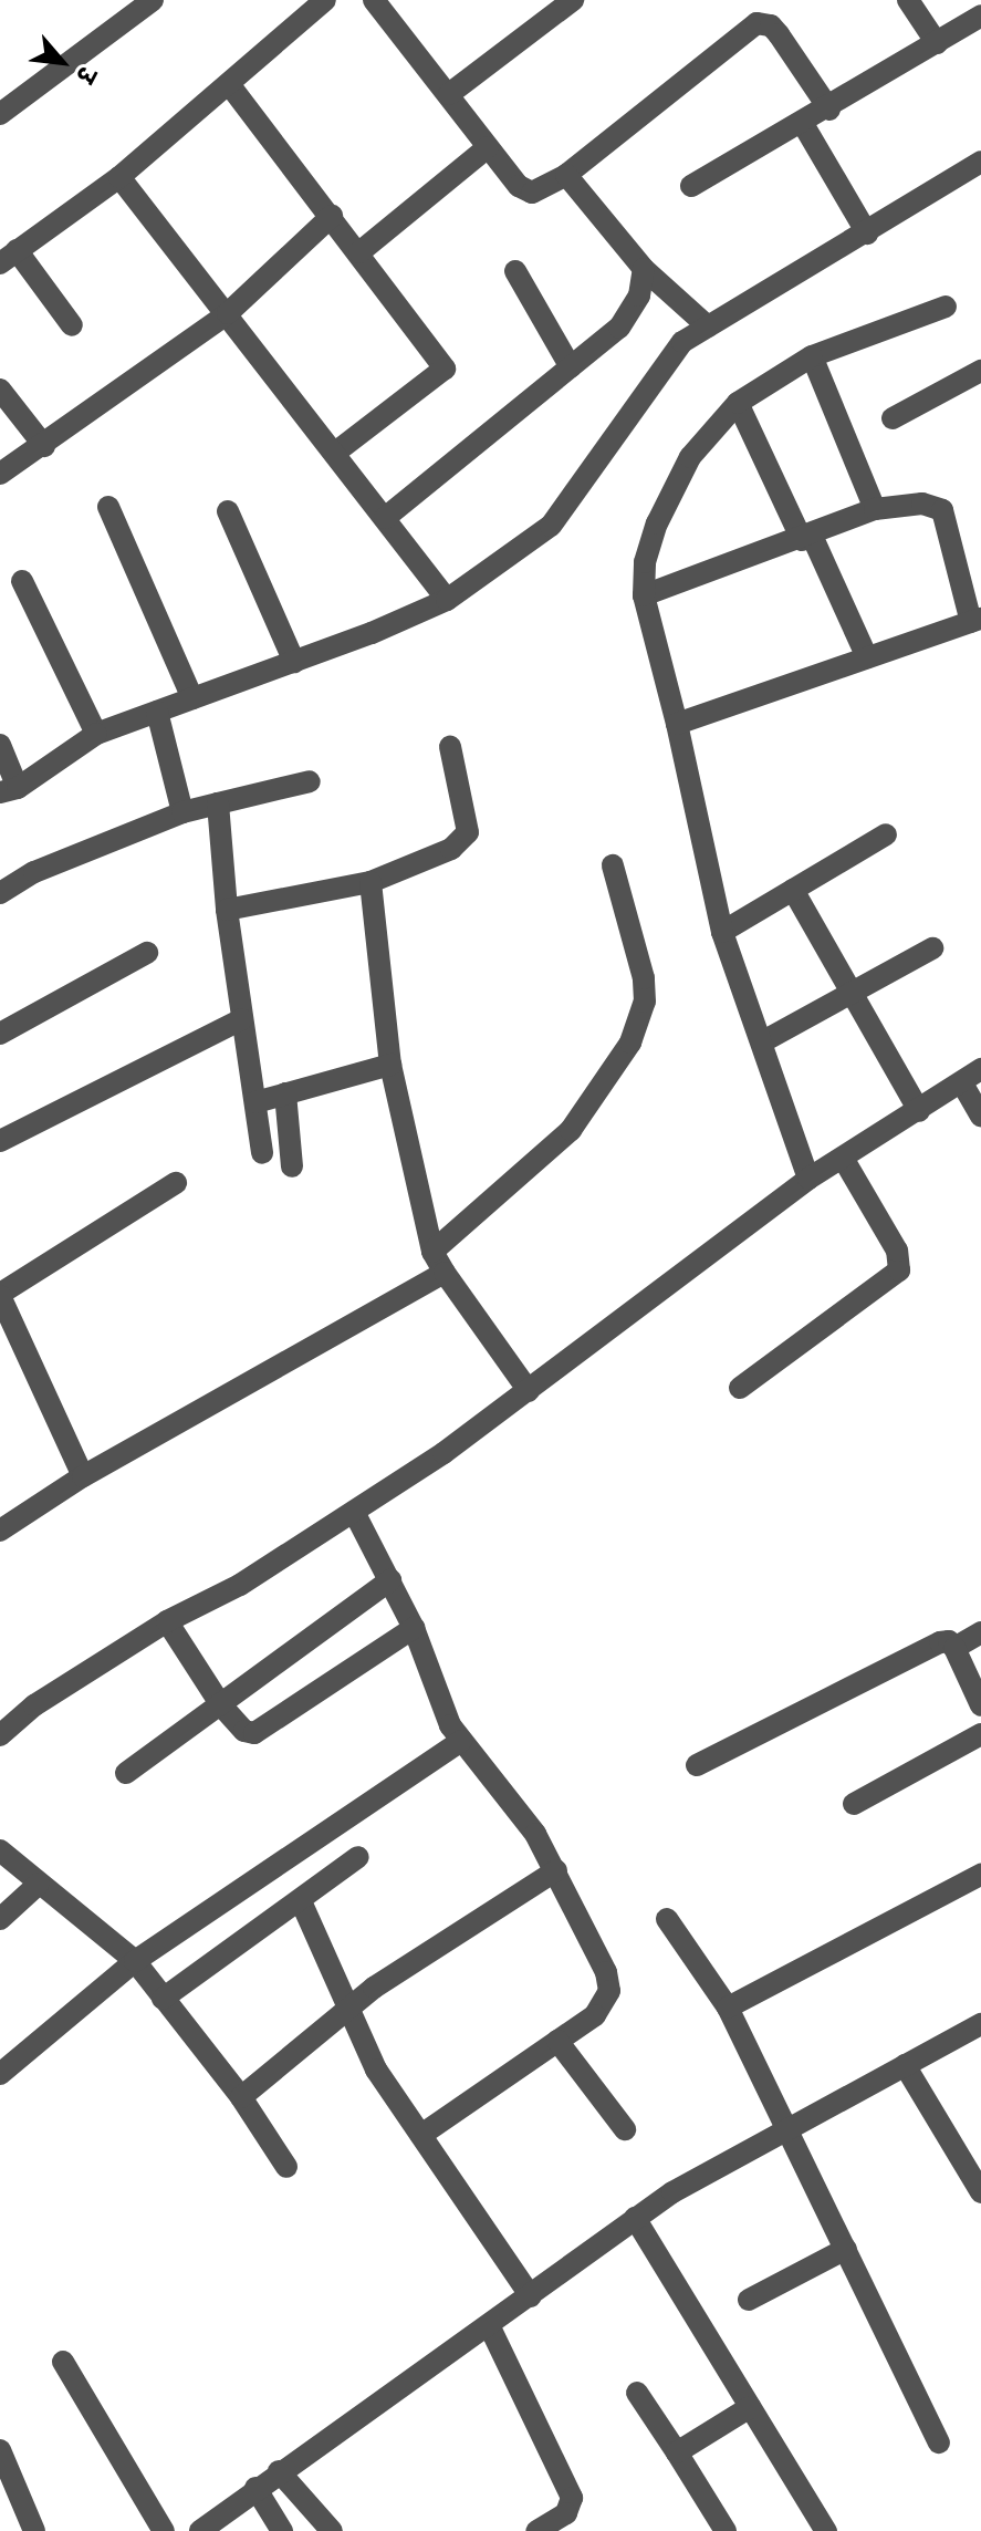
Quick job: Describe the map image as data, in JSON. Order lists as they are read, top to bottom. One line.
{"north":"bottom right"}
